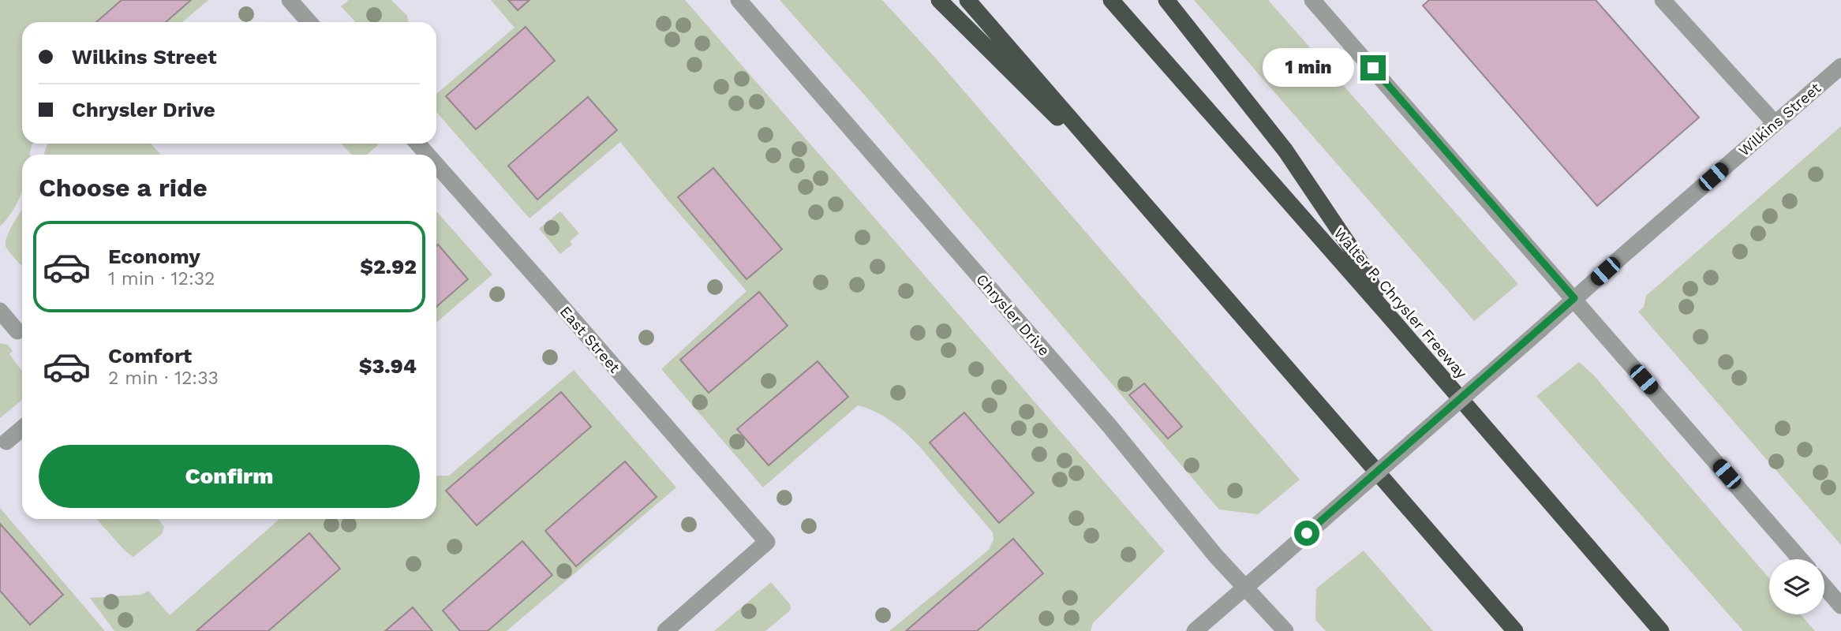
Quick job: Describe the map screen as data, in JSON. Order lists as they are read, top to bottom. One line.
{"streets":{"highway":["Walter P. Chrysler Freeway"],"street":["Wilkins Street","Chrysler Drive","East Street"]},"crossings":[["Wilkins Street","Chrysler Drive"]],"page":{"banner":["Wilkins Street","Chrysler Drive"],"bubble":"1 min","heading":"Choose a ride","list":[{"name":"Economy","note":"1 min · 12:32","value":"$2.92"},{"name":"Comfort","note":"2 min · 12:33","value":"$3.94"}],"buttons":"Confirm"}}
